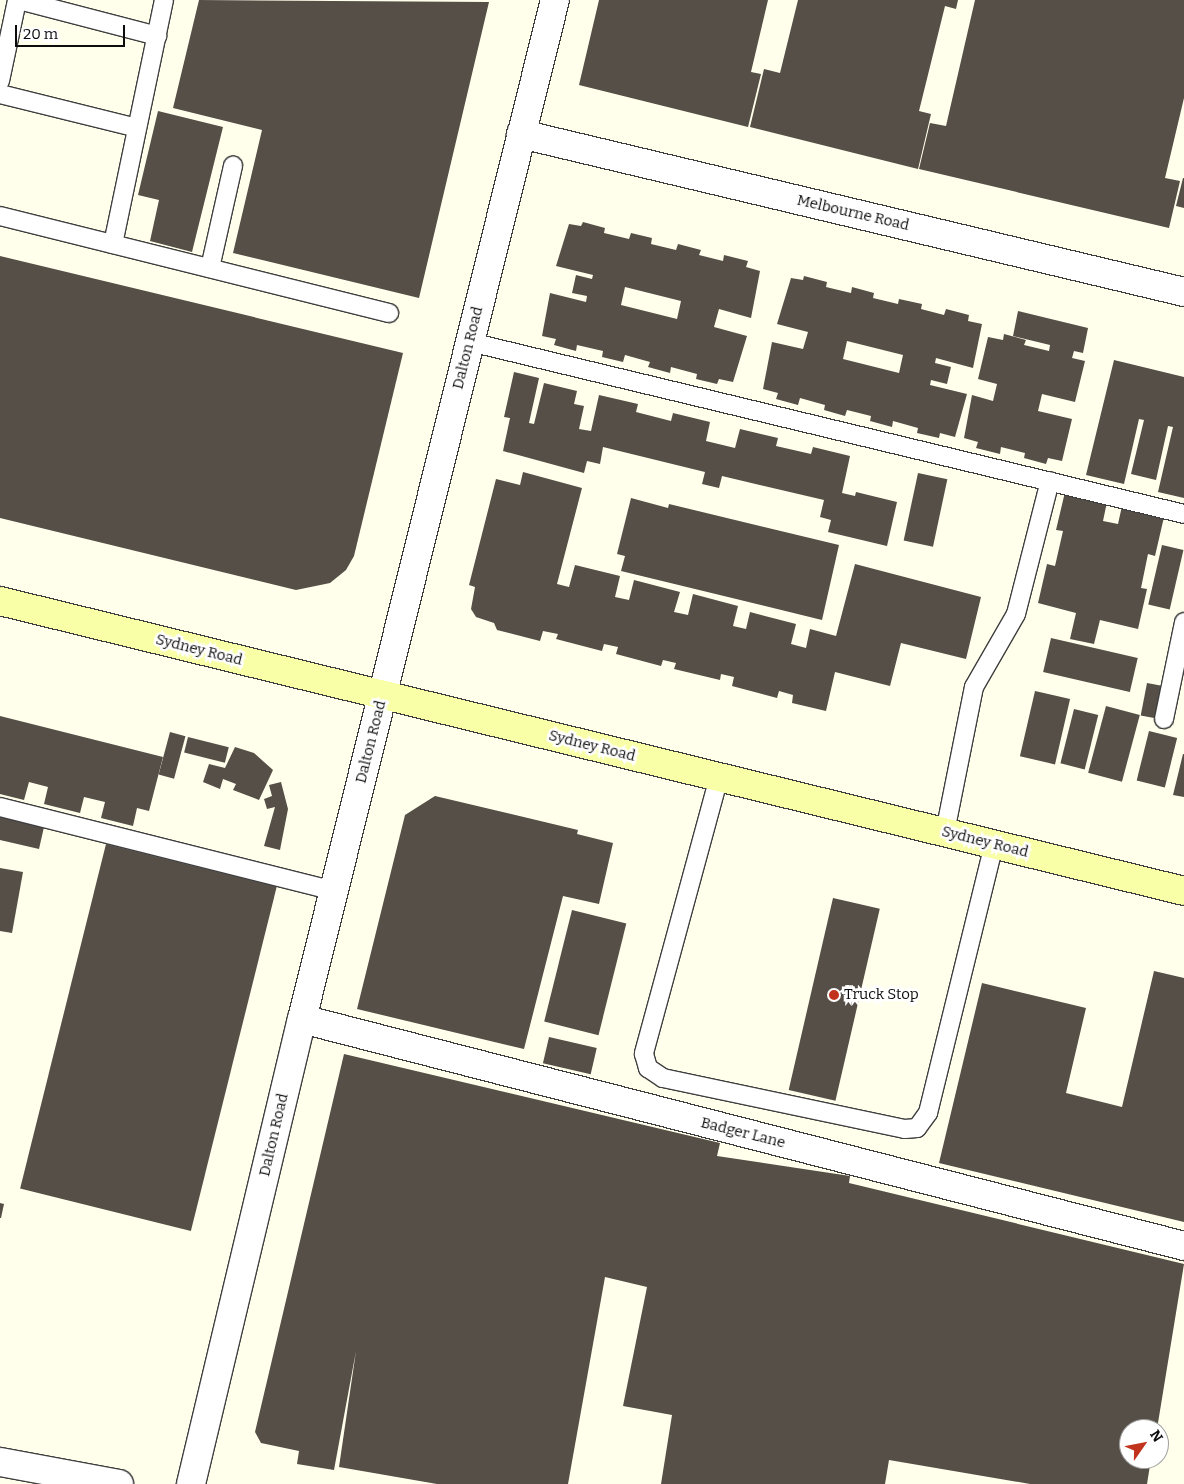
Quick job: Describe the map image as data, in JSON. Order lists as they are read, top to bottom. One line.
{"streets":{"main road":["Sydney Road"],"street":["Melbourne Road","Dalton Road","Badger Lane"]},"crossings":[["Melbourne Road","Dalton Road"],["Dalton Road","Sydney Road"],["Dalton Road","Badger Lane"]],"places":["Truck Stop"],"scale_bar":"20 m","north":"top right"}
